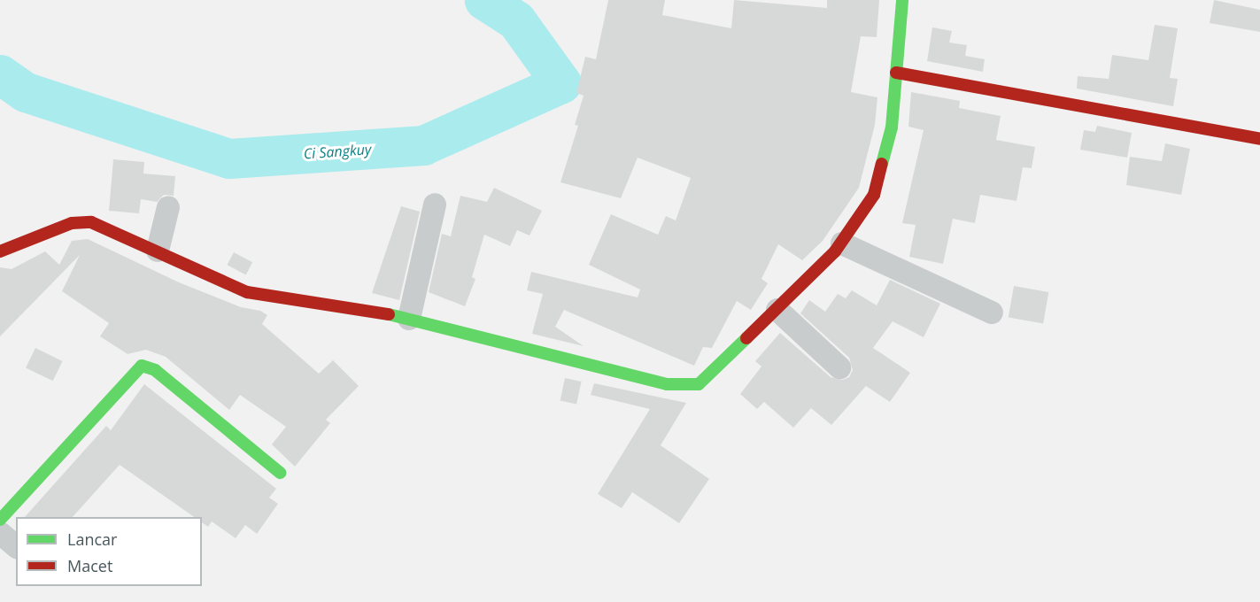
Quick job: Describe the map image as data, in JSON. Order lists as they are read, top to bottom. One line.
{"water":["Ci Sangkuy"],"legend":["Lancar","Macet"]}
